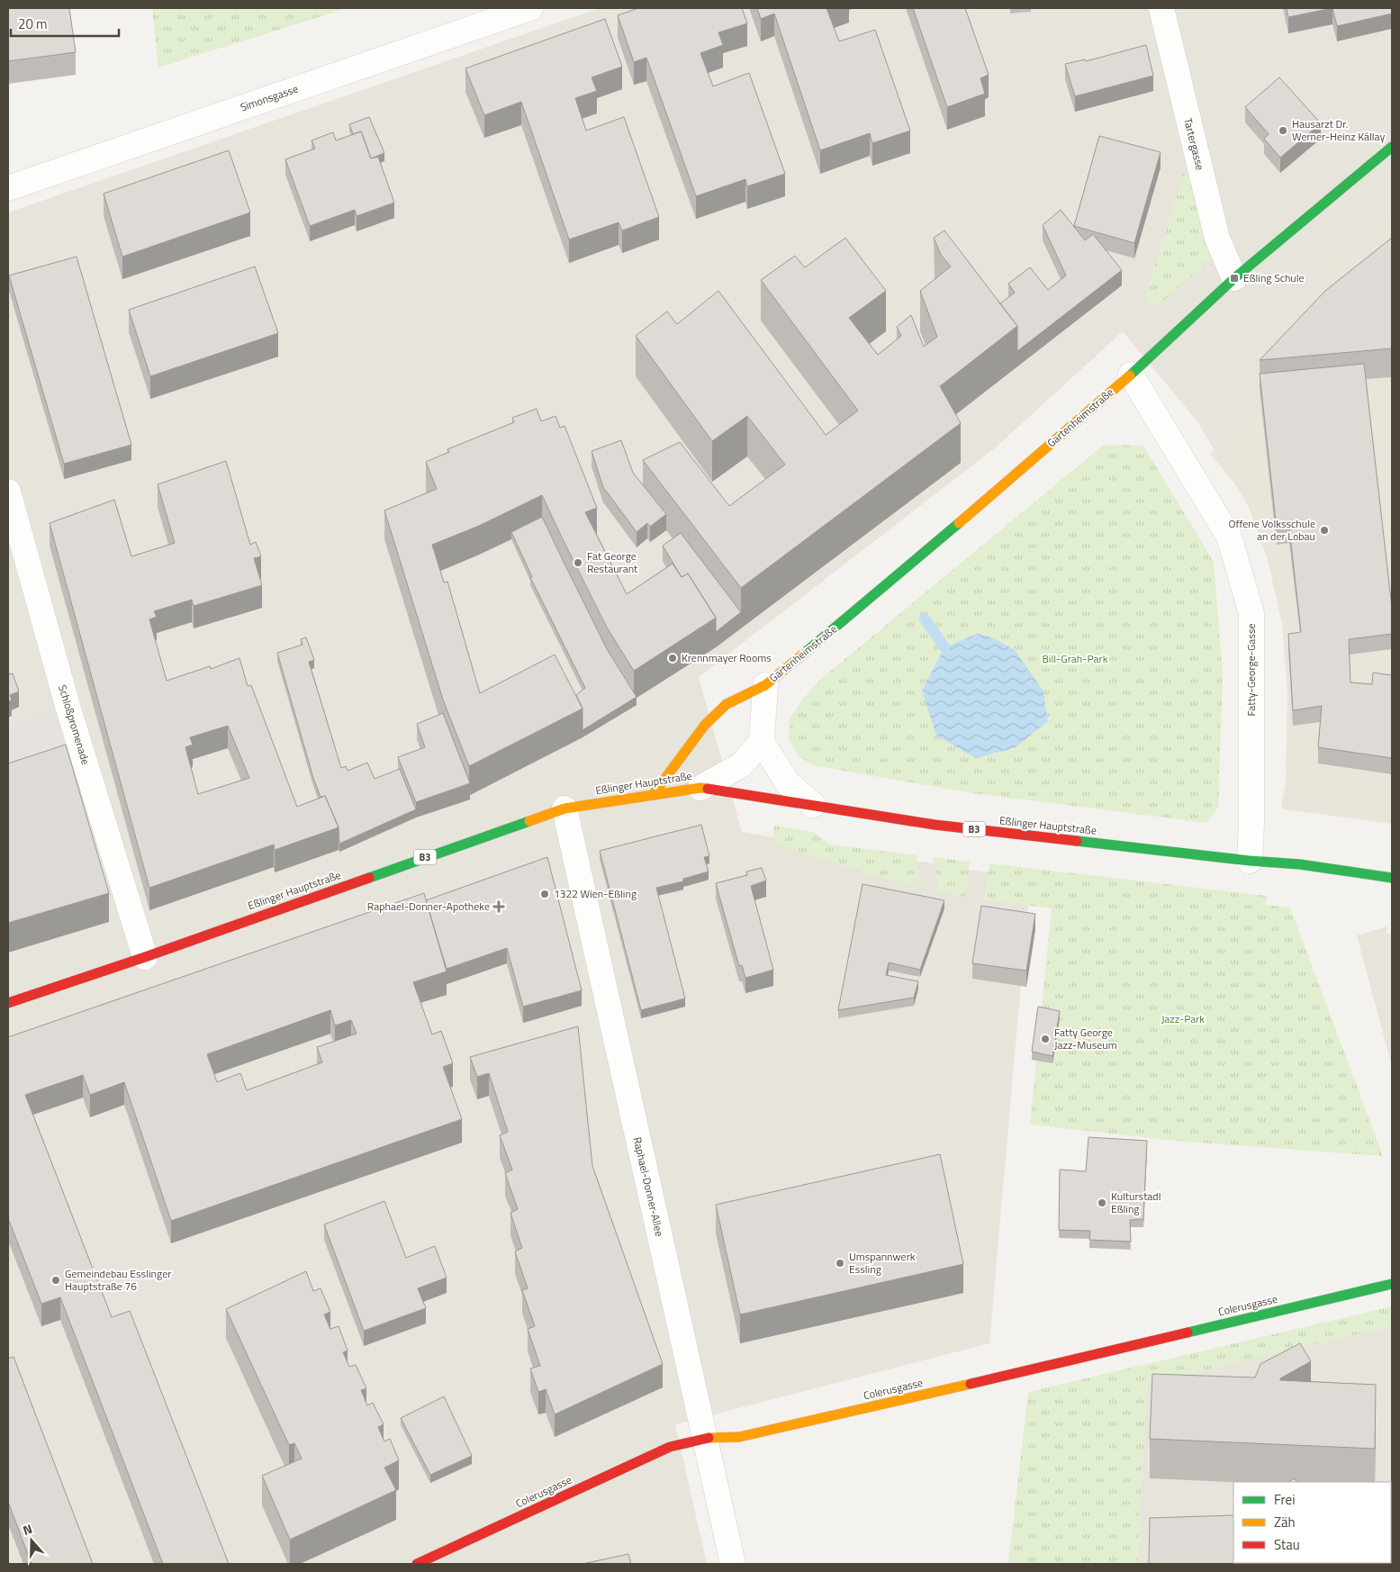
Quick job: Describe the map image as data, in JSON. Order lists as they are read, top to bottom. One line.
{"streets":{"street":["Simonsgasse","Tartergasse","Gartenheimstraße","Fatty-George-Gasse","Schloßpromenade","Eßlinger Hauptstraße","B3","Raphael-Donner-Allee","Colerusgasse"]},"crossings":[["Tartergasse","Gartenheimstraße"],["Gartenheimstraße","Fatty-George-Gasse"],["Gartenheimstraße","Eßlinger Hauptstraße"],["Fatty-George-Gasse","Eßlinger Hauptstraße"],["Schloßpromenade","Eßlinger Hauptstraße"],["Eßlinger Hauptstraße","Raphael-Donner-Allee"],["Raphael-Donner-Allee","Colerusgasse"]],"parks":["Bill-Grah-Park","Jazz-Park"],"places":{"other":["Hausarzt Dr. Werner-Heinz Kállay","Offene Volksschule an der Lobau","Fat George Restaurant","Krennmayer Rooms","1322 Wien-Eßling","Fatty George Jazz-Museum","Kulturstadl Eßling","Umspannwerk Essling","Gemeindebau Esslinger Hauptstraße 76"],"transit":["Eßling Schule"],"health":["Raphael-Donner-Apotheke"]},"legend":["Frei","Zäh","Stau"],"scale_bar":"20 m","north":"top"}
